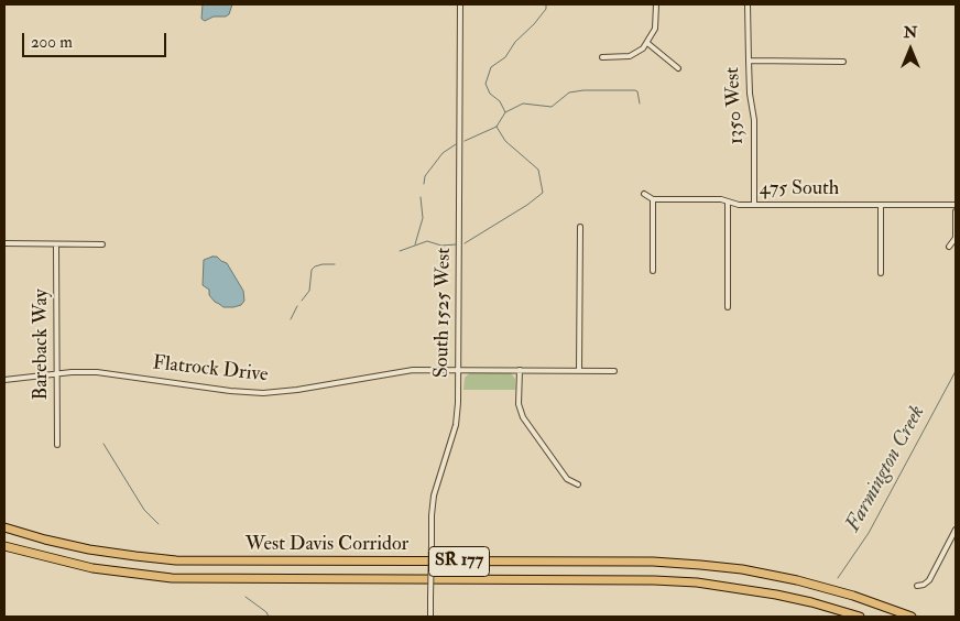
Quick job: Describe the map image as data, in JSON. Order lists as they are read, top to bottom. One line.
{"streets":{"highway":["West Davis Corridor","SR 177"],"street":["1350 West","475 South","South 1525 West","Bareback Way","Flatrock Drive"]},"crossings":[["1350 West","475 South"],["South 1525 West","Flatrock Drive"],["Bareback Way","Flatrock Drive"]],"water":["Farmington Creek"],"scale_bar":"200 m","north":"top"}
